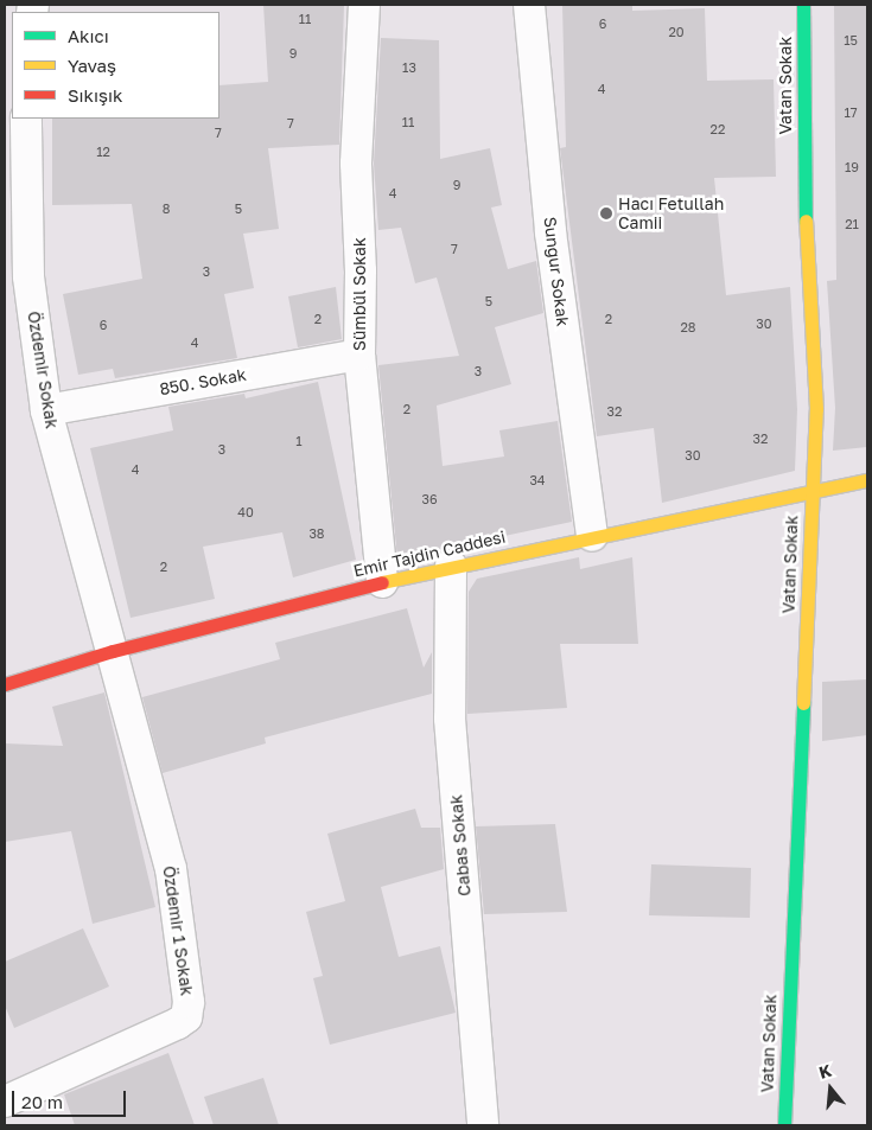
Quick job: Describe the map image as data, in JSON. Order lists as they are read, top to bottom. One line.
{"streets":{"street":["Vatan Sokak","Sungur Sokak","Sümbül Sokak","Özdemir Sokak","850. Sokak","Emir Tajdin Caddesi","Cabas Sokak","Özdemir 1 Sokak"]},"crossings":[["Vatan Sokak","Emir Tajdin Caddesi"],["Sungur Sokak","Emir Tajdin Caddesi"],["Sümbül Sokak","850. Sokak"],["Sümbül Sokak","Emir Tajdin Caddesi"],["Özdemir Sokak","850. Sokak"],["Özdemir Sokak","Emir Tajdin Caddesi"],["Özdemir Sokak","Özdemir 1 Sokak"],["Emir Tajdin Caddesi","Cabas Sokak"],["Emir Tajdin Caddesi","Özdemir 1 Sokak"]],"places":["Hacı Fetullah Camii"],"house_numbers":["11","6","20","15","9","13","4","17","11","7","22","7","12","19","9","4","8","5","21","7","3","5","2","2","30","6","28","4","3","2","32","32","1","3","30","4","34","36","40","38","2"],"legend":["Akıcı","Yavaş","Sıkışık"],"scale_bar":"20 m","north":"top"}
